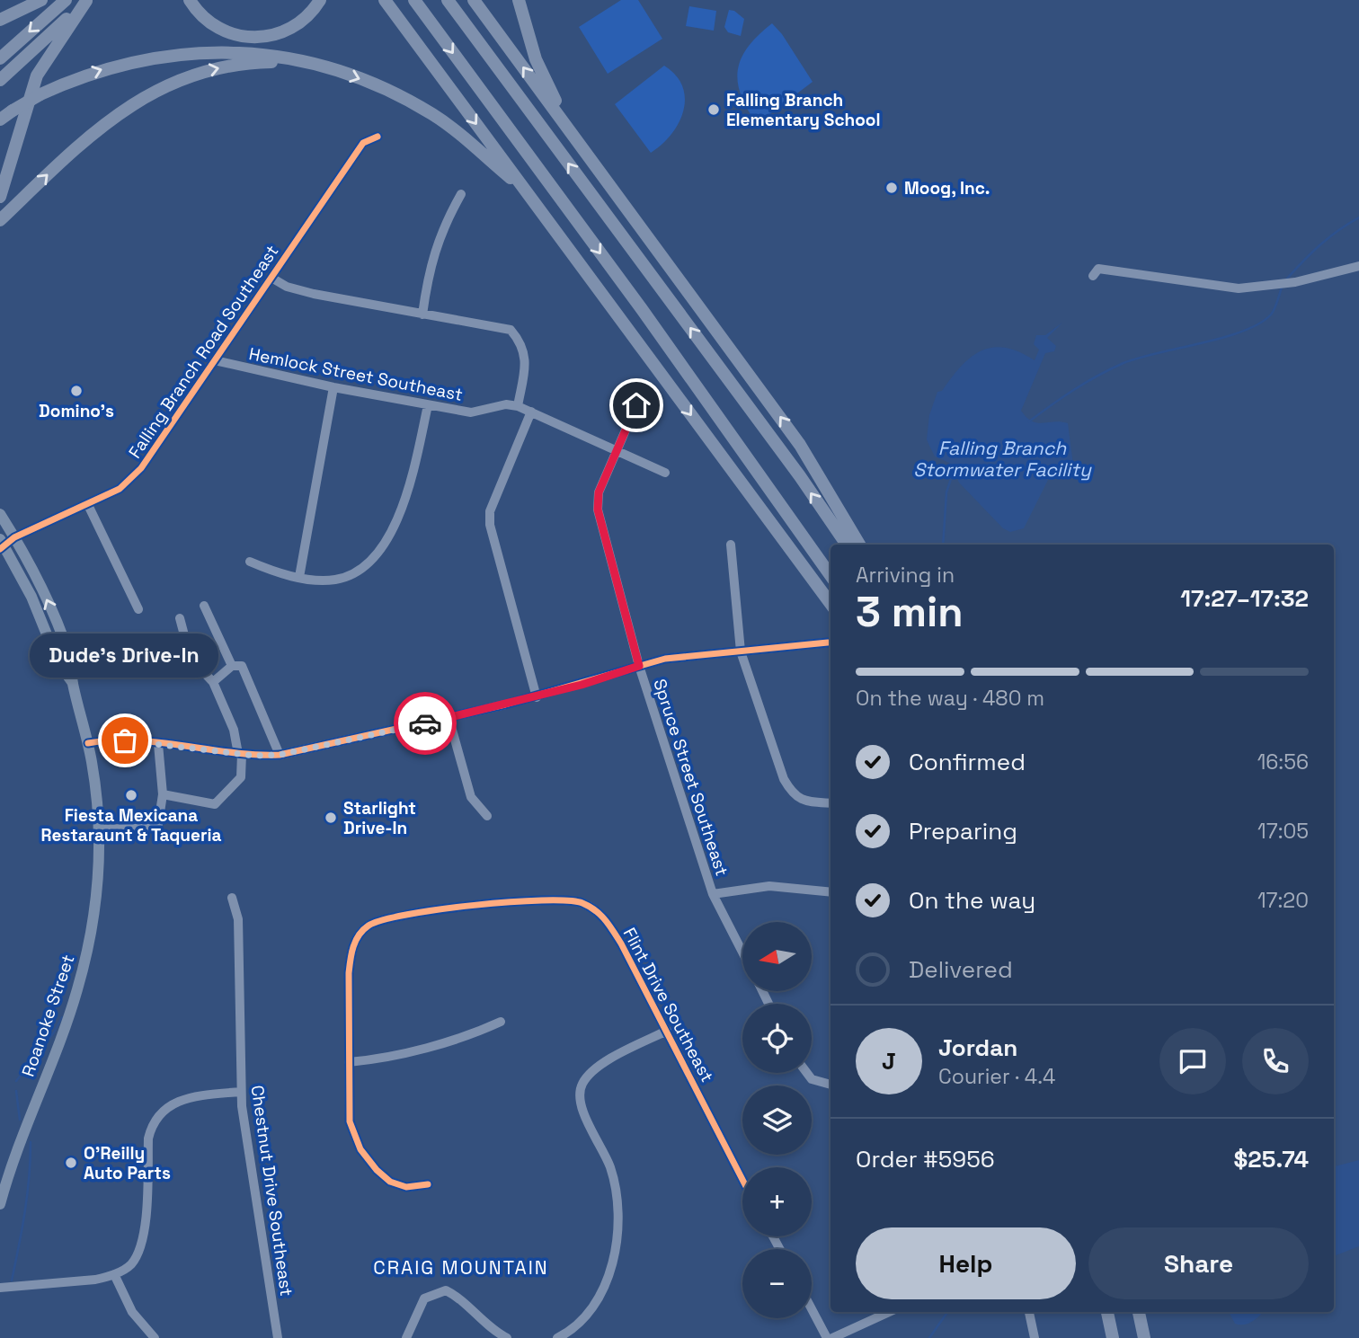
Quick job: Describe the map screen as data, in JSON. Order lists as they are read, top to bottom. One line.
{"streets":{"main road":["Roanoke Street"],"street":["Falling Branch Road Southeast","Hemlock Street Southeast","Spruce Street Southeast","Flint Drive Southeast","Chestnut Drive Southeast"]},"crossings":[["Falling Branch Road Southeast","Hemlock Street Southeast"],["Falling Branch Road Southeast","Roanoke Street"],["Hemlock Street Southeast","Spruce Street Southeast"]],"districts":["CRAIG MOUNTAIN"],"water":["Falling Branch Stormwater Facility"],"places":["Falling Branch Elementary School","Moog, Inc.","Domino's","Dude's Drive-In","Fiesta Mexicana Restaraunt & Taqueria","Starlight Drive-In","O'Reilly Auto Parts"],"north":"left","page":{"heading":["3 min","Arriving in","17:27–17:32"],"panel":["Jordan","Courier · 4.4","Order #5956","$25.74"],"bubble":"Dude's Drive-In","bar":"On the way · 480 m","list":[["Confirmed","16:56"],["Preparing","17:05"],["On the way","17:20"],"Delivered"],"map_buttons":["+","−"],"round":"J","buttons":["Help","Share"]}}
